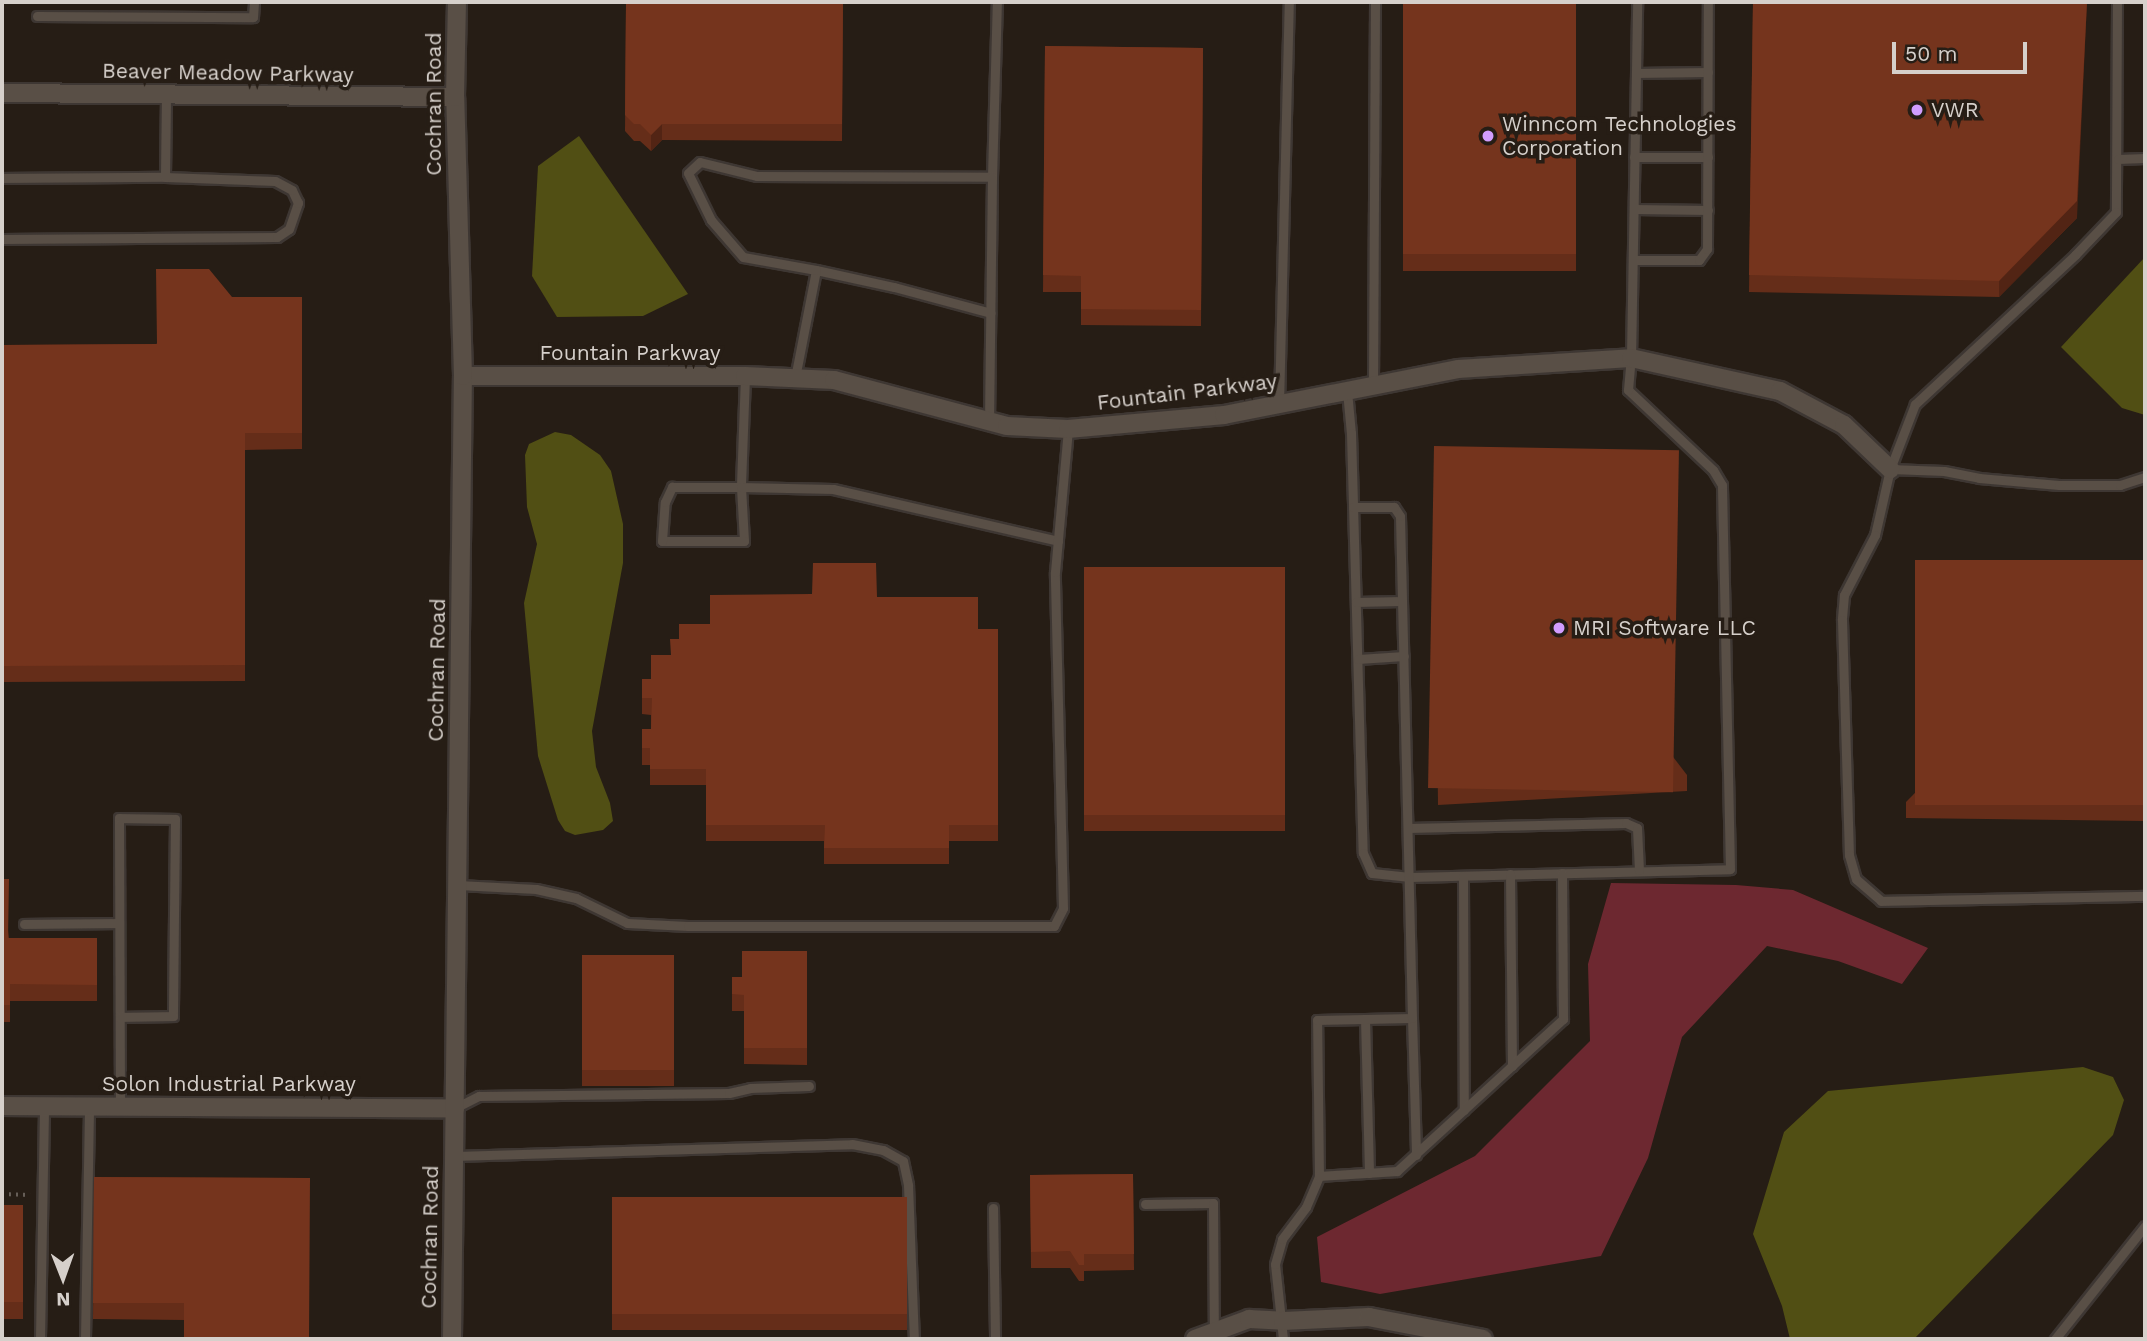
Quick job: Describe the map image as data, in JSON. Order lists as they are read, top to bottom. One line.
{"streets":{"street":["Beaver Meadow Parkway","Cochran Road","Fountain Parkway","Solon Industrial Parkway"]},"crossings":[["Beaver Meadow Parkway","Cochran Road"],["Cochran Road","Fountain Parkway"],["Cochran Road","Solon Industrial Parkway"]],"places":["VWR","Winncom Technologies Corporation","MRI Software LLC"],"scale_bar":"50 m","north":"bottom"}
